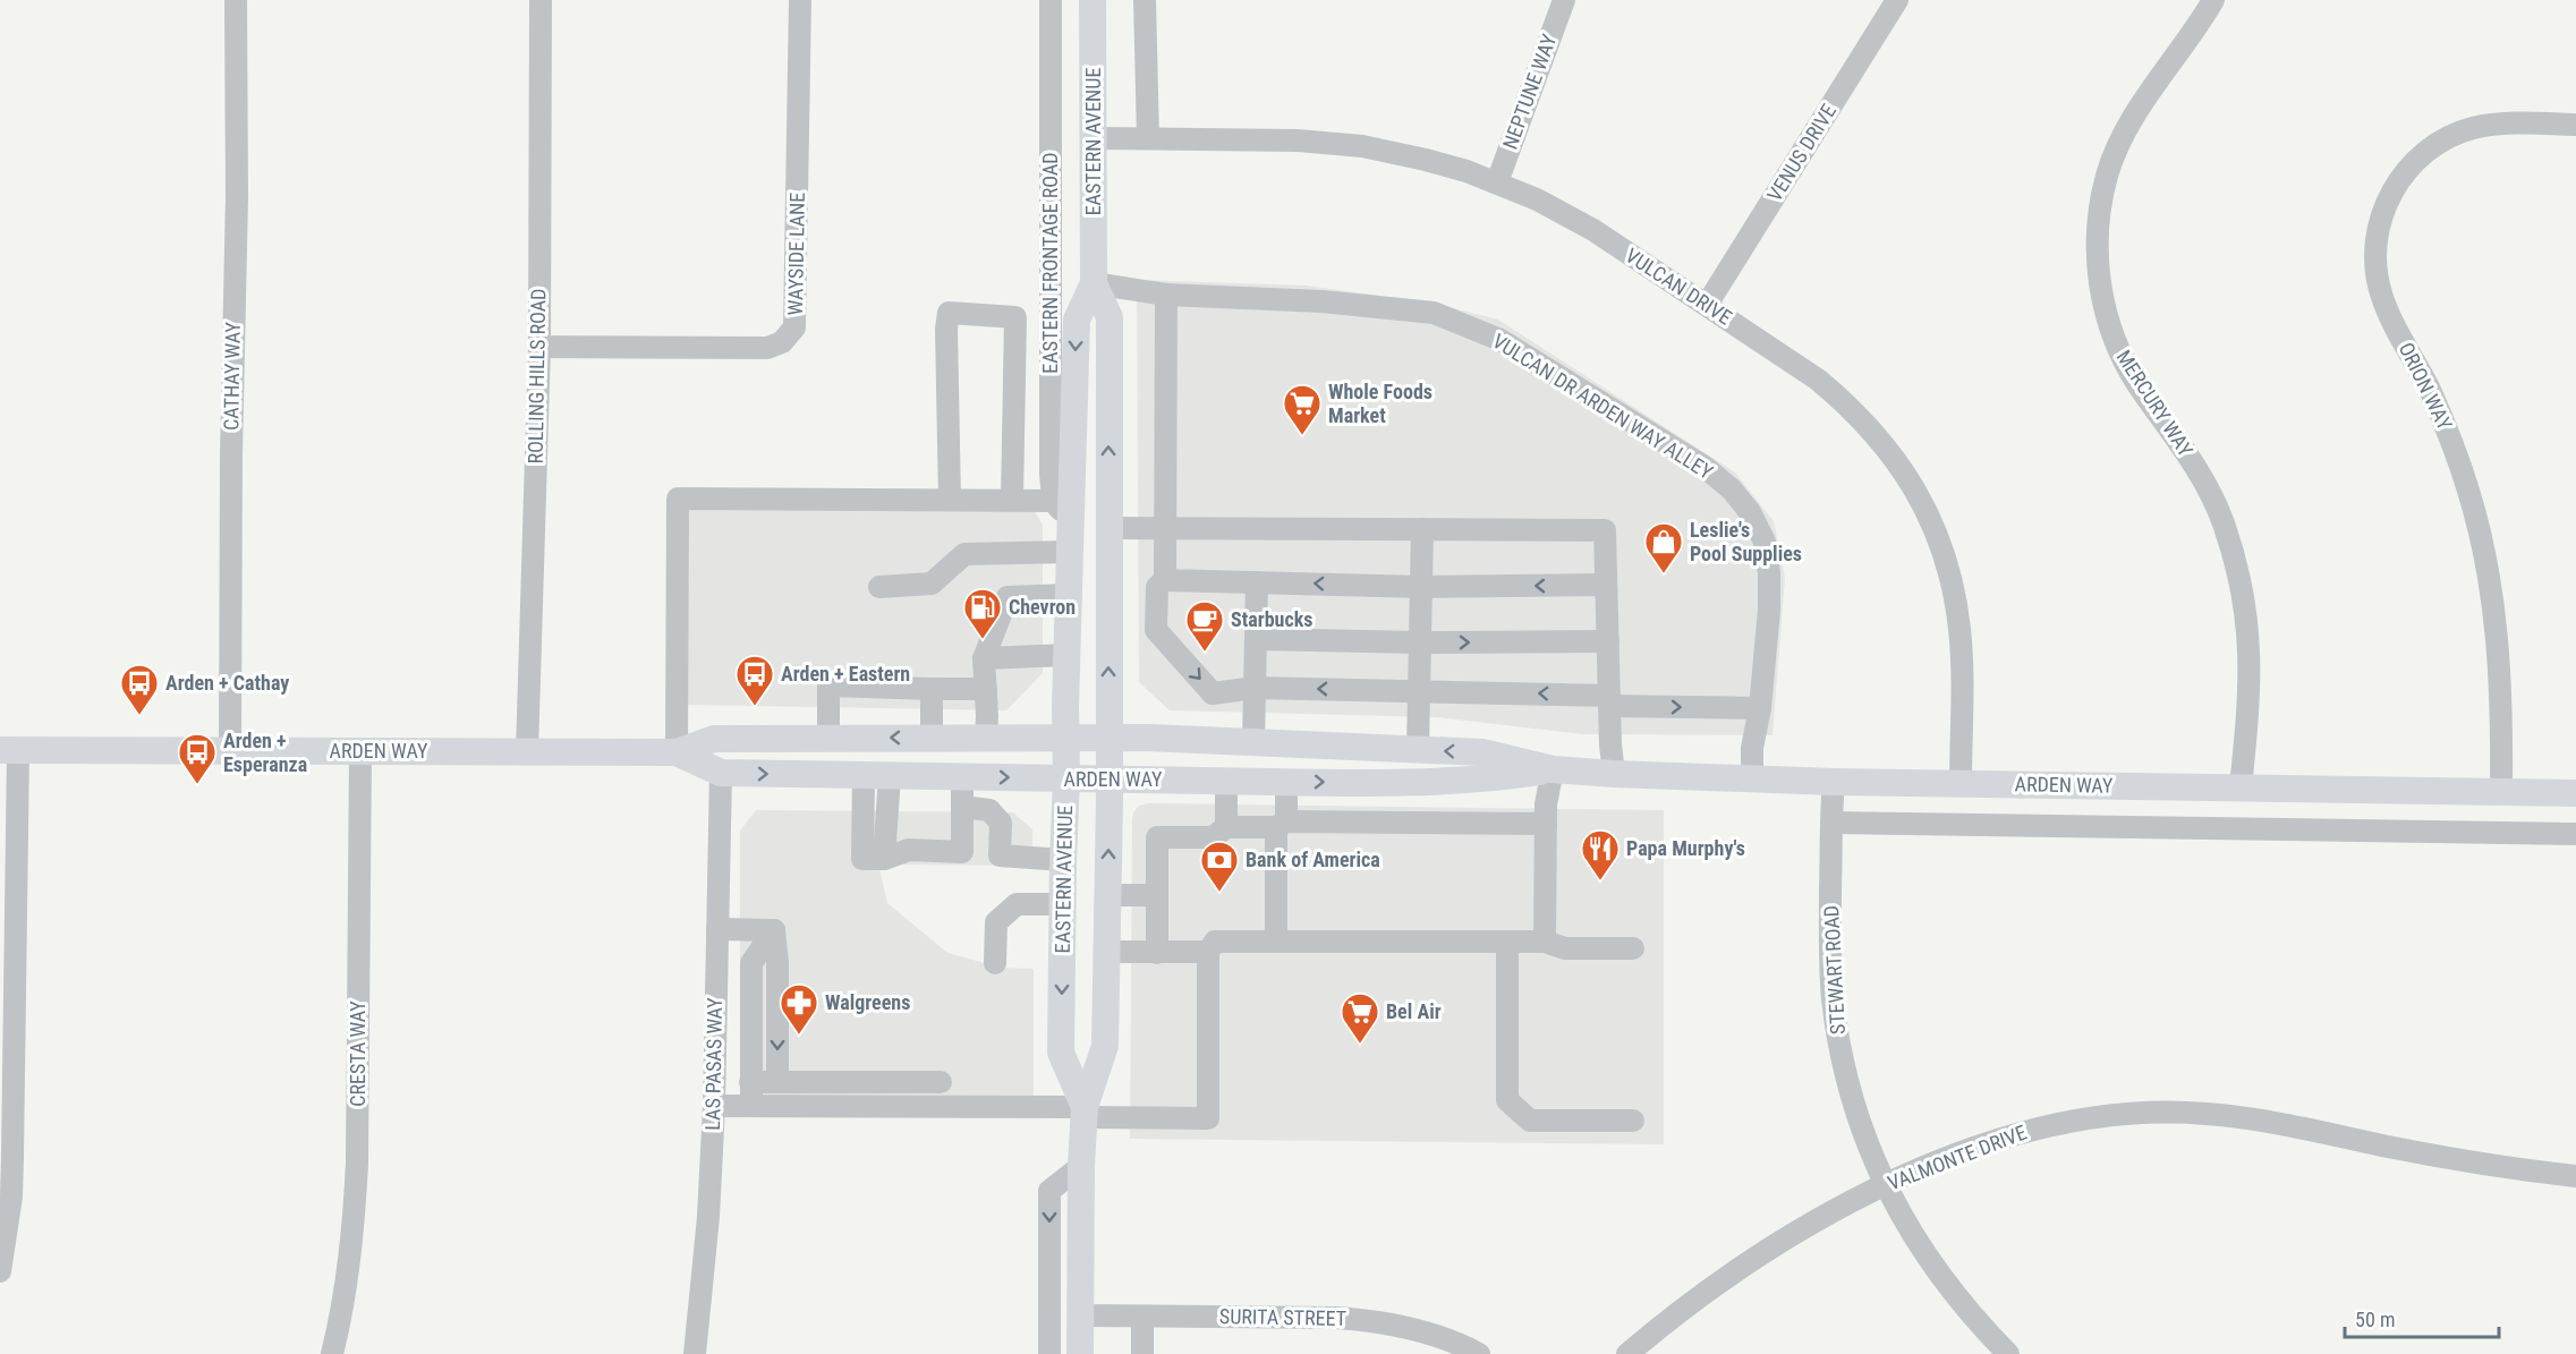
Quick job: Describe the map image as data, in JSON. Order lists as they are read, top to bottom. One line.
{"streets":{"main road":["EASTERN AVENUE","ARDEN WAY"],"street":["NEPTUNE WAY","VENUS DRIVE","WAYSIDE LANE","EASTERN FRONTAGE ROAD","VULCAN DRIVE","CATHAY WAY","ROLLING HILLS ROAD","ORION WAY","MERCURY WAY","VULCAN DR ARDEN WAY ALLEY","STEWART ROAD","CRESTA WAY","LAS PASAS WAY","VALMONTE DRIVE","SURITA STREET"]},"crossings":[["NEPTUNE WAY","VULCAN DRIVE"],["EASTERN AVENUE","EASTERN FRONTAGE ROAD"],["EASTERN AVENUE","VULCAN DRIVE"],["EASTERN AVENUE","VULCAN DR ARDEN WAY ALLEY"],["EASTERN AVENUE","ARDEN WAY"],["EASTERN AVENUE","SURITA STREET"],["VENUS DRIVE","VULCAN DRIVE"],["WAYSIDE LANE","ROLLING HILLS ROAD"],["VULCAN DRIVE","ARDEN WAY"],["CATHAY WAY","ARDEN WAY"],["ROLLING HILLS ROAD","ARDEN WAY"],["ORION WAY","ARDEN WAY"],["MERCURY WAY","ARDEN WAY"],["VULCAN DR ARDEN WAY ALLEY","ARDEN WAY"],["ARDEN WAY","STEWART ROAD"],["ARDEN WAY","CRESTA WAY"],["ARDEN WAY","LAS PASAS WAY"],["STEWART ROAD","VALMONTE DRIVE"]],"places":{"supermarket":["Whole Foods Market","Bel Air"],"shop":["Leslie's Pool Supplies"],"fuel station":["Chevron"],"cafe":["Starbucks"],"bus stop":["Arden + Eastern","Arden + Cathay","Arden + Esperanza"],"restaurant":["Papa Murphy's"],"bank":["Bank of America"],"pharmacy":["Walgreens"]},"scale_bar":"50 m"}
